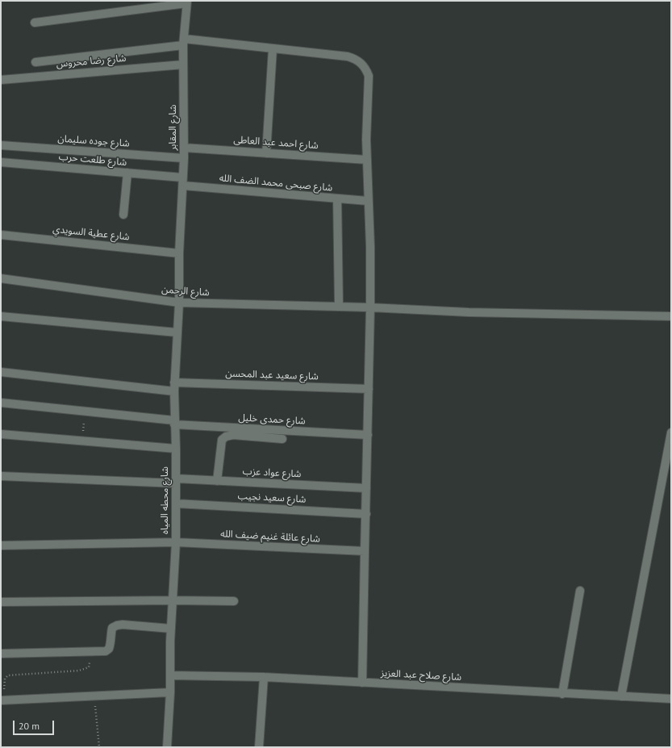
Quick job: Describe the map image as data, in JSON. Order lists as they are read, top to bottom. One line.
{"streets":{"street":["شارع رضا محروس","شارع المقابر","شارع جوده سليمان","شارع احمد عبد العاطى","شارع طلعت حرب","شارع صبحى محمد الضف الله","شارع عطية السويدي","شارع الرحمن","شارع سعيد عبد المحسن","شارع حمدى خليل","شارع عواد عزب","شارع سعيد نجيب","شارع محطه المياه","شارع عائلة غنيم ضيف الله","شارع صلاح عبد العزيز"]},"crossings":[["شارع رضا محروس","شارع المقابر"],["شارع المقابر","شارع جوده سليمان"],["شارع المقابر","شارع احمد عبد العاطى"],["شارع المقابر","شارع طلعت حرب"],["شارع المقابر","شارع صبحى محمد الضف الله"],["شارع المقابر","شارع عطية السويدي"],["شارع المقابر","شارع محطه المياه"],["شارع طلعت حرب","شارع صبحى محمد الضف الله"],["شارع عطية السويدي","شارع محطه المياه"],["شارع الرحمن","شارع محطه المياه"],["شارع سعيد عبد المحسن","شارع محطه المياه"],["شارع حمدى خليل","شارع محطه المياه"],["شارع عواد عزب","شارع محطه المياه"],["شارع سعيد نجيب","شارع محطه المياه"],["شارع محطه المياه","شارع عائلة غنيم ضيف الله"],["شارع محطه المياه","شارع صلاح عبد العزيز"]],"scale_bar":"20 m"}
